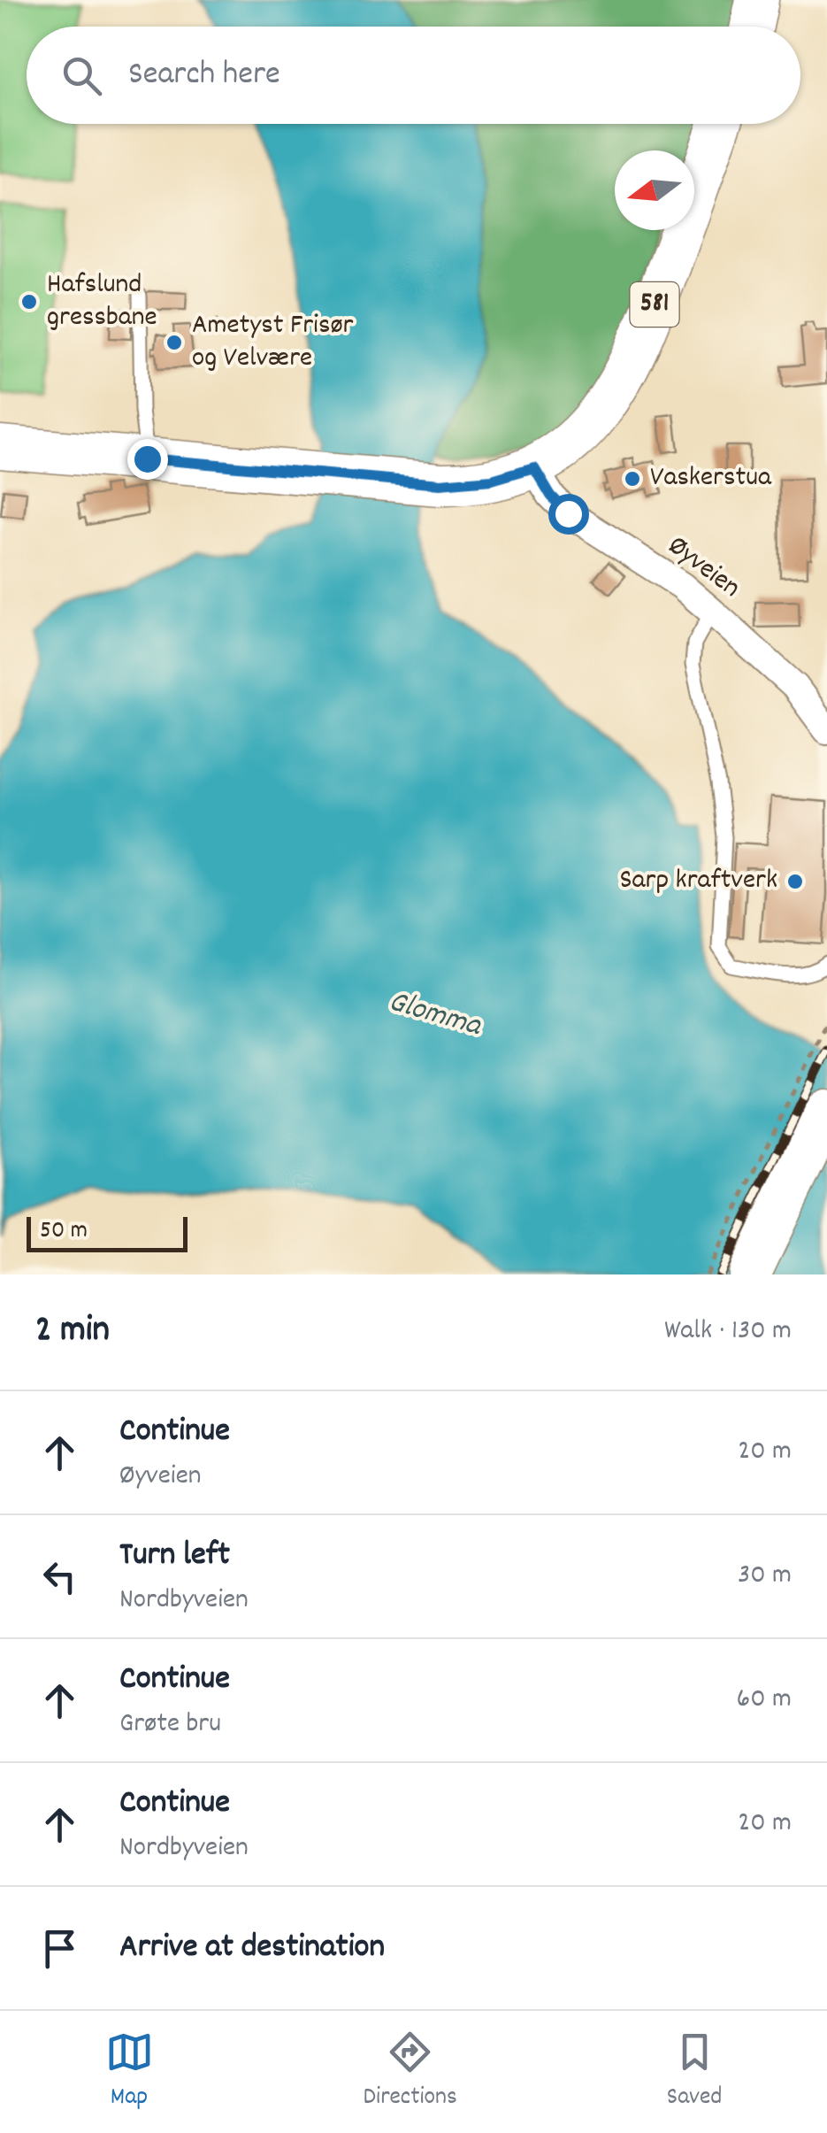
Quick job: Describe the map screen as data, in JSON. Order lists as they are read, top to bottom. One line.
{"streets":{"main road":["581"],"street":["Øyveien"]},"crossings":[["581","Øyveien"]],"water":["Glomma"],"places":["Hafslund gressbane","Ametyst Frisør og Velvære","Vaskerstua","Sarp kraftverk"],"scale_bar":"50 m","north":"left","page":{"search":"Search here","scale":"50 m","heading":["2 min","Walk · 130 m"],"list":[["Continue","Øyveien","20 m"],["Turn left","Nordbyveien","30 m"],["Continue","Grøte bru","60 m"],["Continue","Nordbyveien","20 m"],"Arrive at destination"],"nav":["Map","Directions","Saved"]}}
